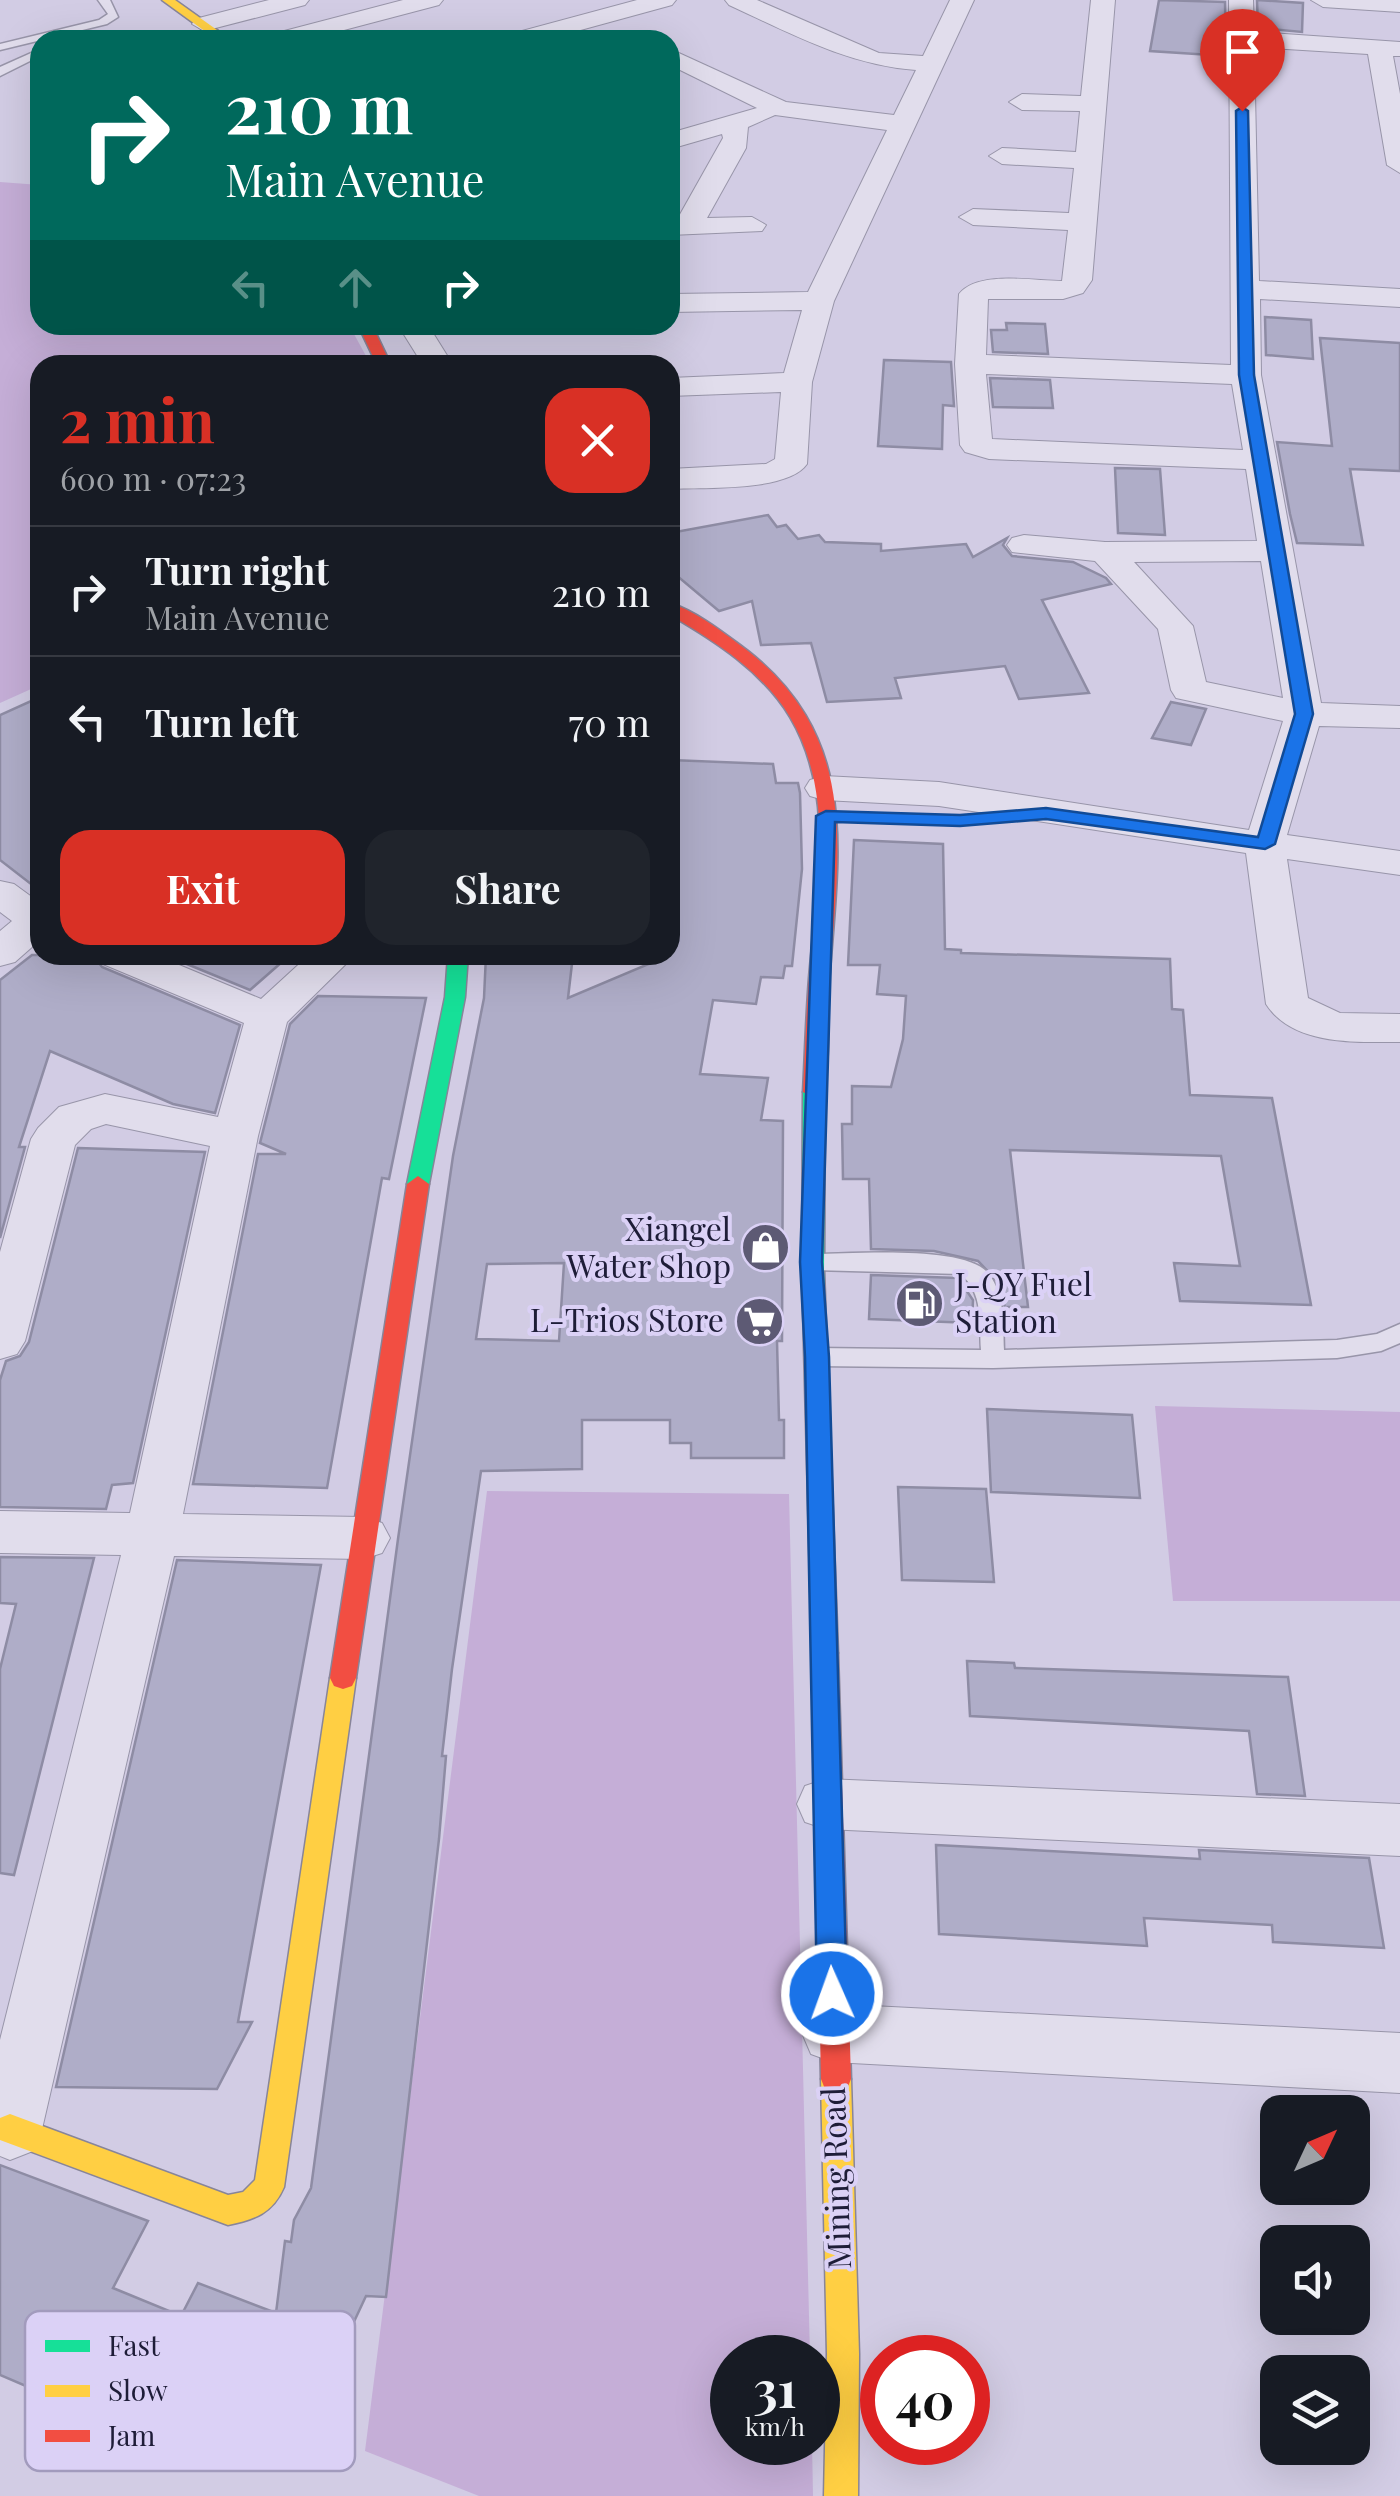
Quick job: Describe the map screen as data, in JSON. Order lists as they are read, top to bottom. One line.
{"streets":{"street":["Mining Road"]},"places":{"shop":["Xiangel Water Shop"],"fuel station":["J-QY Fuel Station"],"supermarket":["L-Trios Store"]},"legend":["Fast","Slow","Jam"],"north":"top right","page":{"turn":["210 m","Main Avenue"],"heading":["2 min","600 m · 07:23"],"list":[{"name":"Turn right","note":"Main Avenue","value":"210 m"},{"name":"Turn left","value":"70 m"}],"buttons":["Exit","Share"],"speed":"31 km/h","limit":"40"}}
